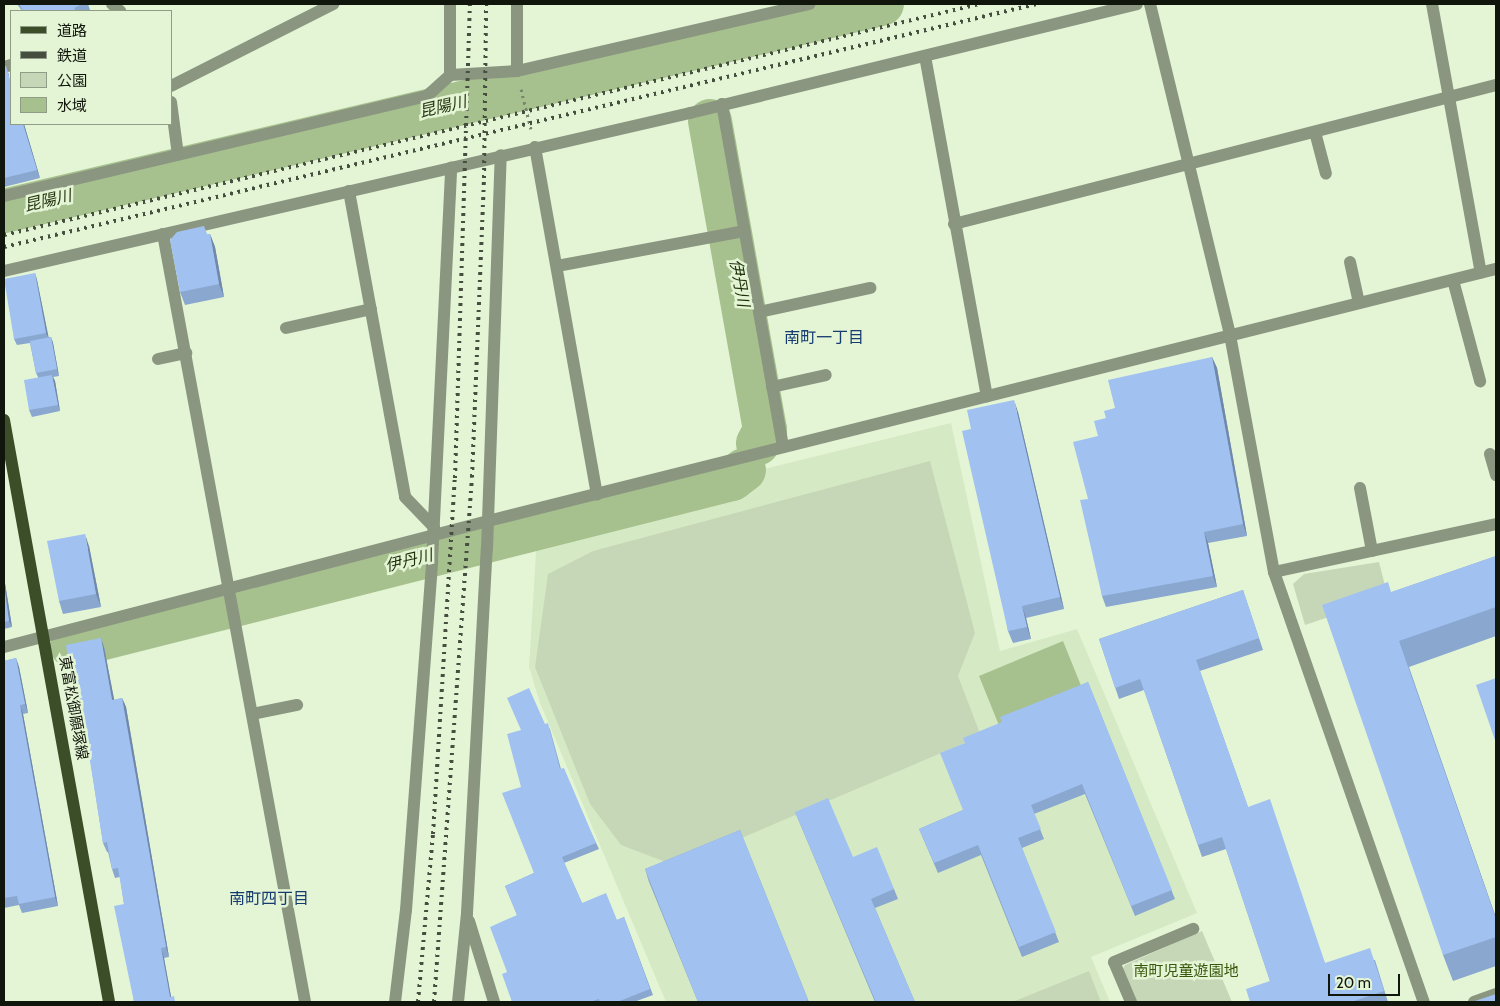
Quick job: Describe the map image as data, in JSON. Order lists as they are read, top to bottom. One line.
{"streets":{"main road":["東富松御願塚線"]},"districts":["南町一丁目","南町四丁目"],"water":["昆陽川","伊丹川"],"parks":["南町児童遊園地"],"legend":["道路","鉄道","公園","水域"],"scale_bar":"20 m"}
